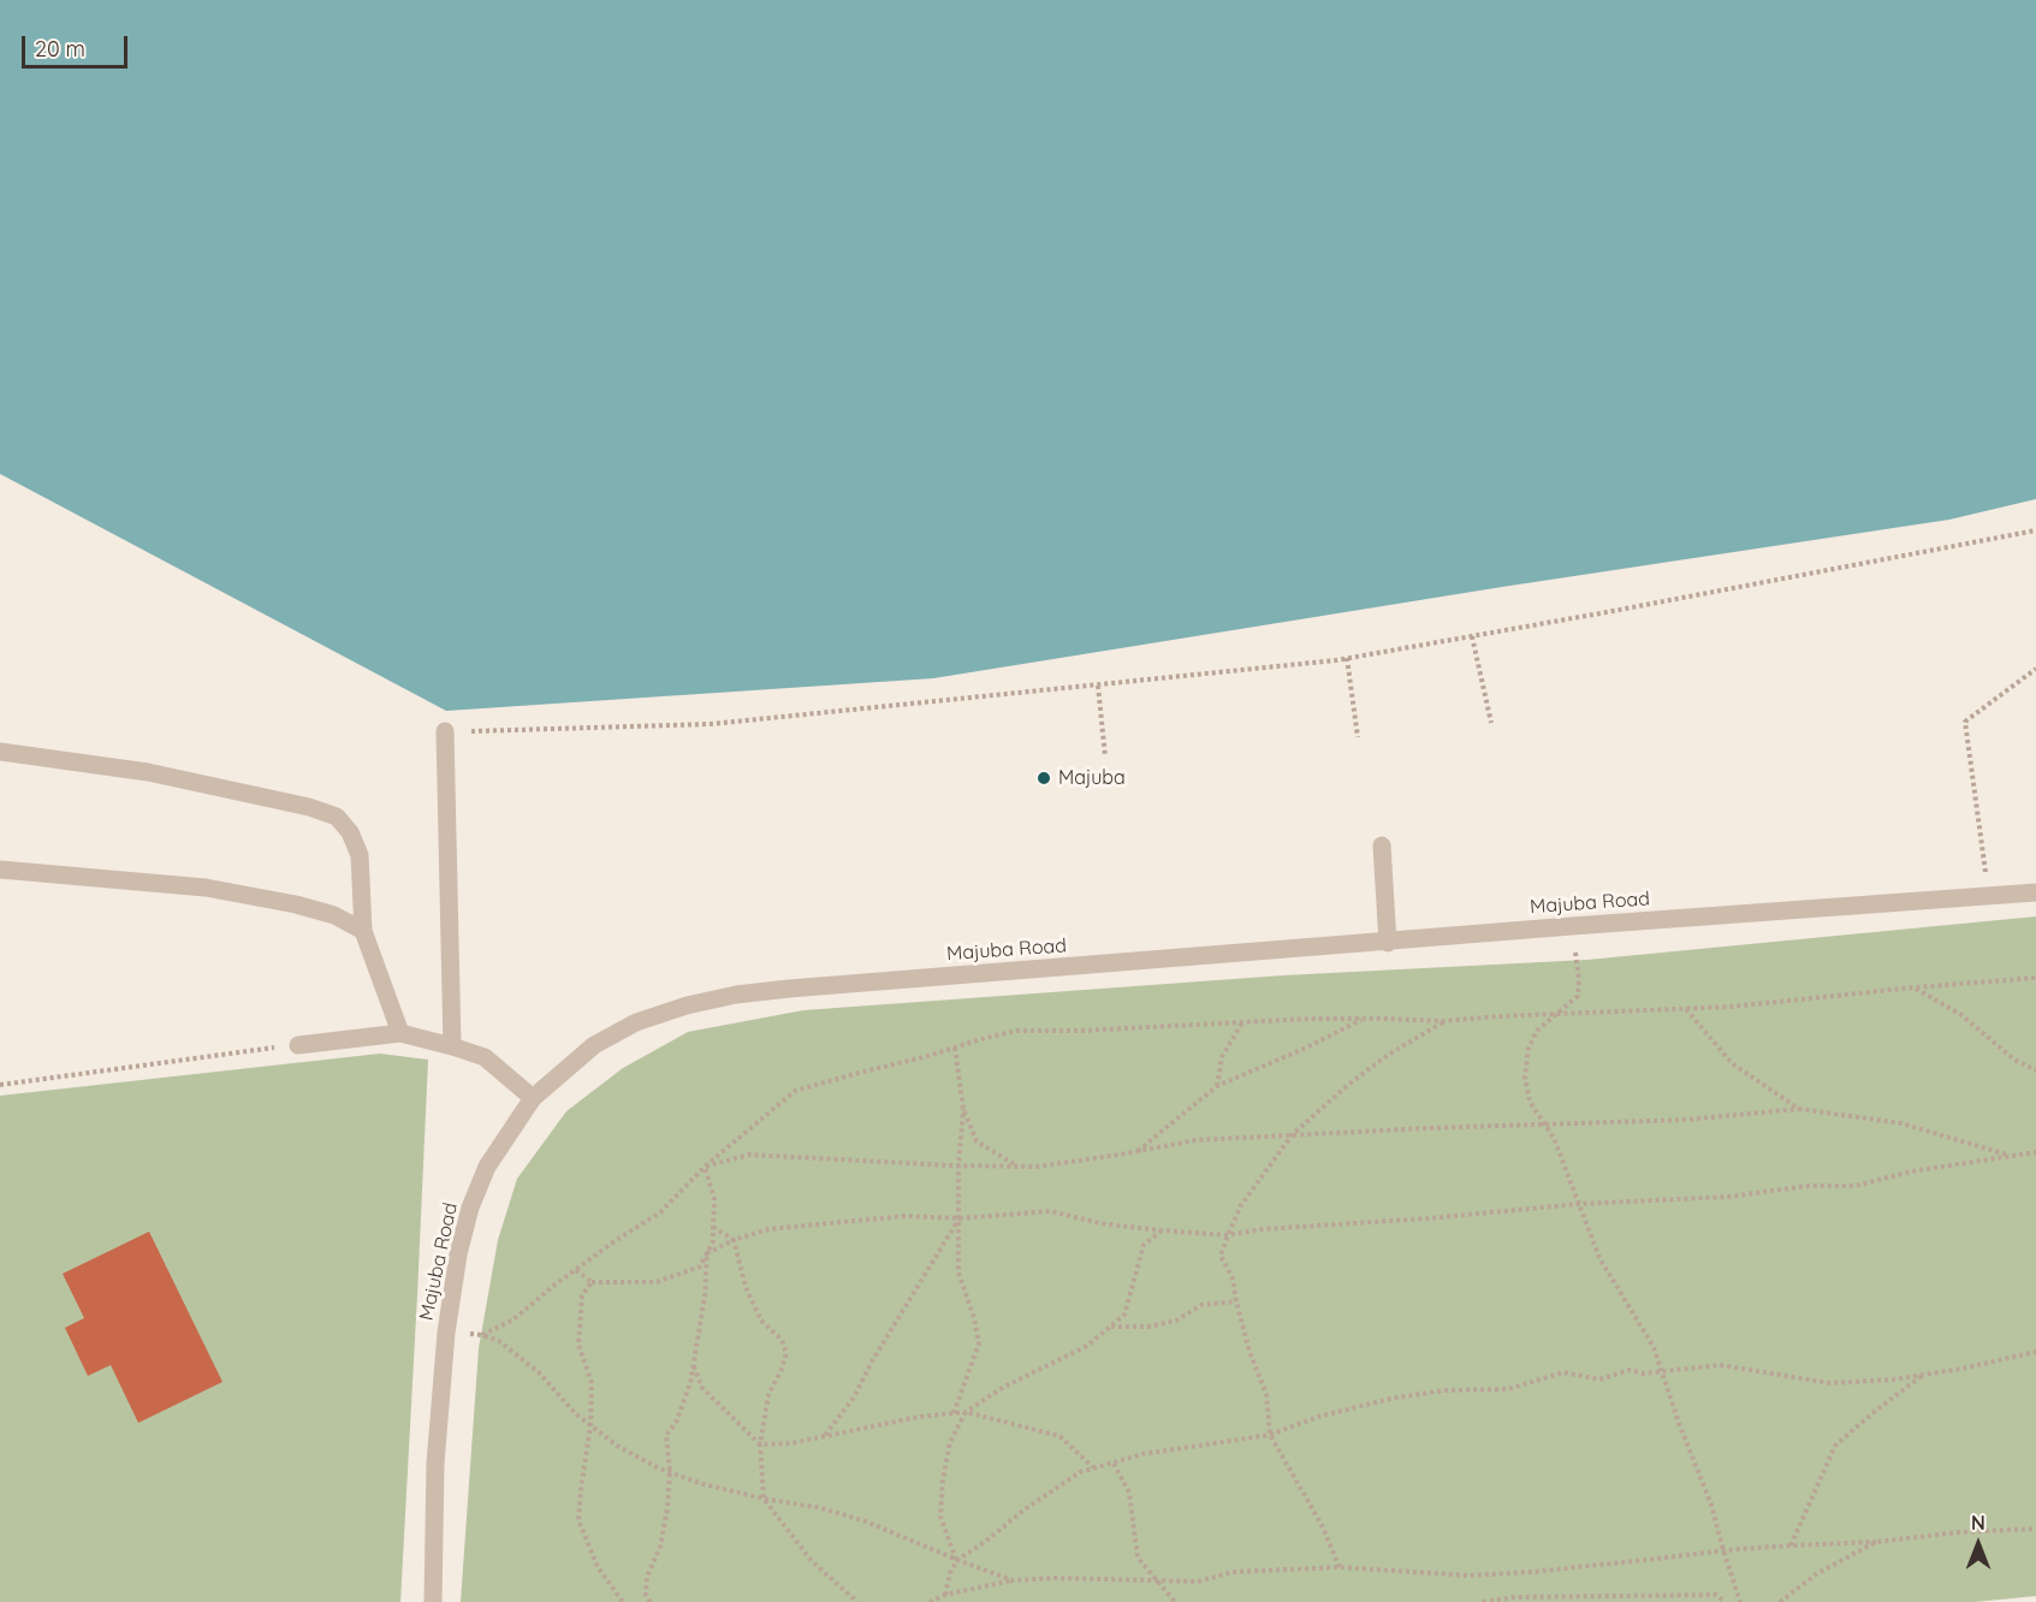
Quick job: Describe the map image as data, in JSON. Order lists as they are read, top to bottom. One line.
{"streets":{"street":["Majuba Road"]},"places":["Majuba"],"scale_bar":"20 m","north":"top"}
